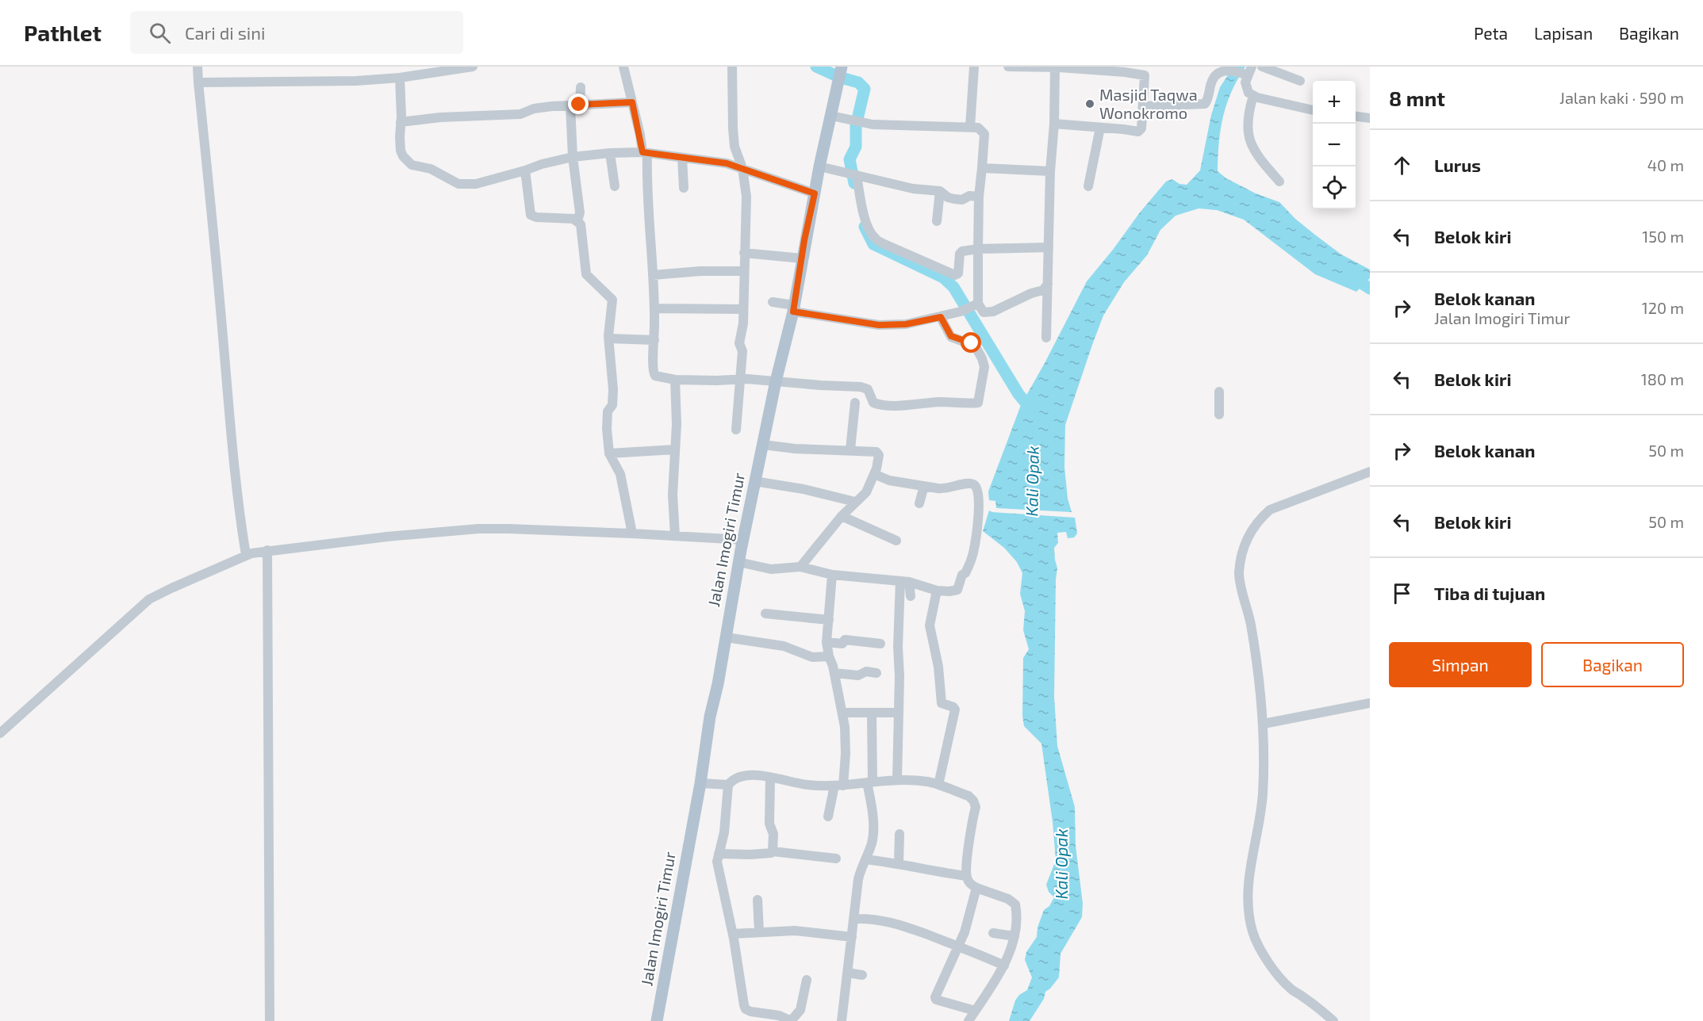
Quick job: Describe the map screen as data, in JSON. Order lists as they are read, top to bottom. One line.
{"streets":{"main road":["Jalan Imogiri Timur"]},"water":["Kali Opak"],"places":["Masjid Taqwa Wonokromo"],"page":{"header":"Pathlet","search":"Cari di sini","nav":["Peta","Lapisan","Bagikan"],"heading":["8 mnt","Jalan kaki · 590 m"],"map_buttons":["+","−"],"list":[["Lurus","40 m"],["Belok kiri","150 m"],["Belok kanan","Jalan Imogiri Timur","120 m"],["Belok kiri","180 m"],["Belok kanan","50 m"],["Belok kiri","50 m"],"Tiba di tujuan"],"buttons":["Simpan","Bagikan"]}}
